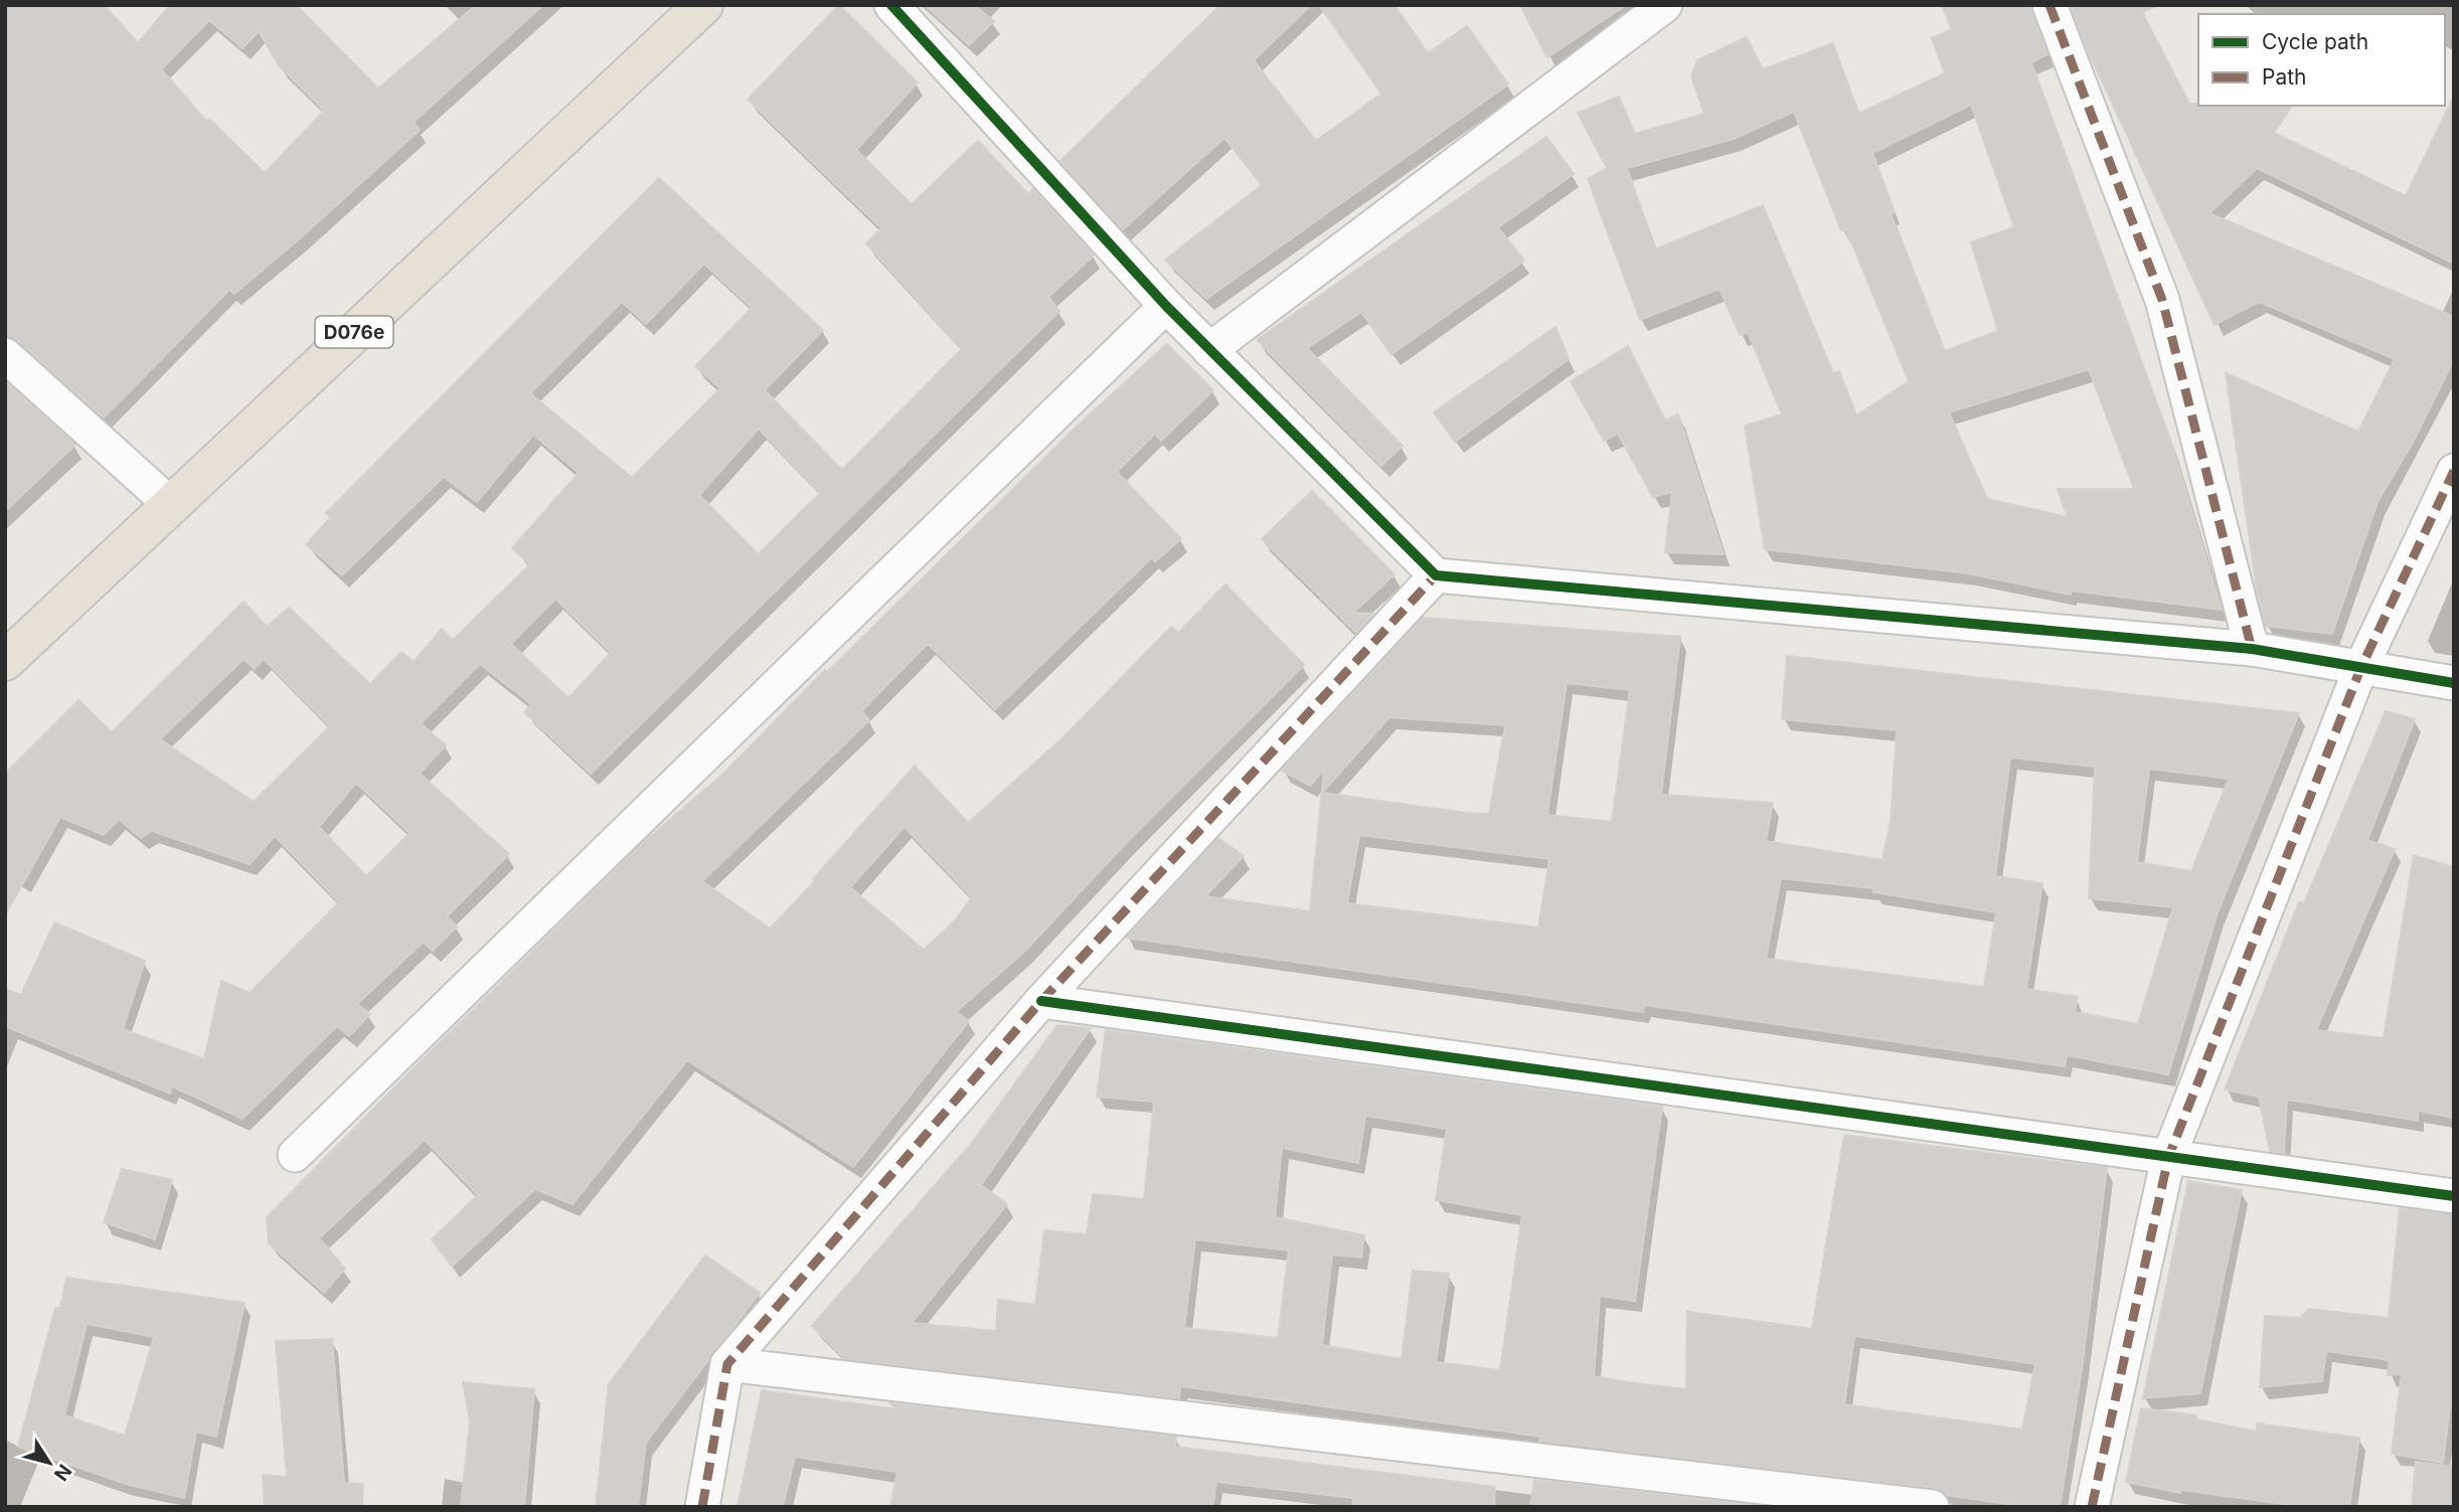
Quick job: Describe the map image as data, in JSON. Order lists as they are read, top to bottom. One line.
{"streets":{"main road":["D076e"]},"legend":["Cycle path","Path"],"north":"bottom right"}
